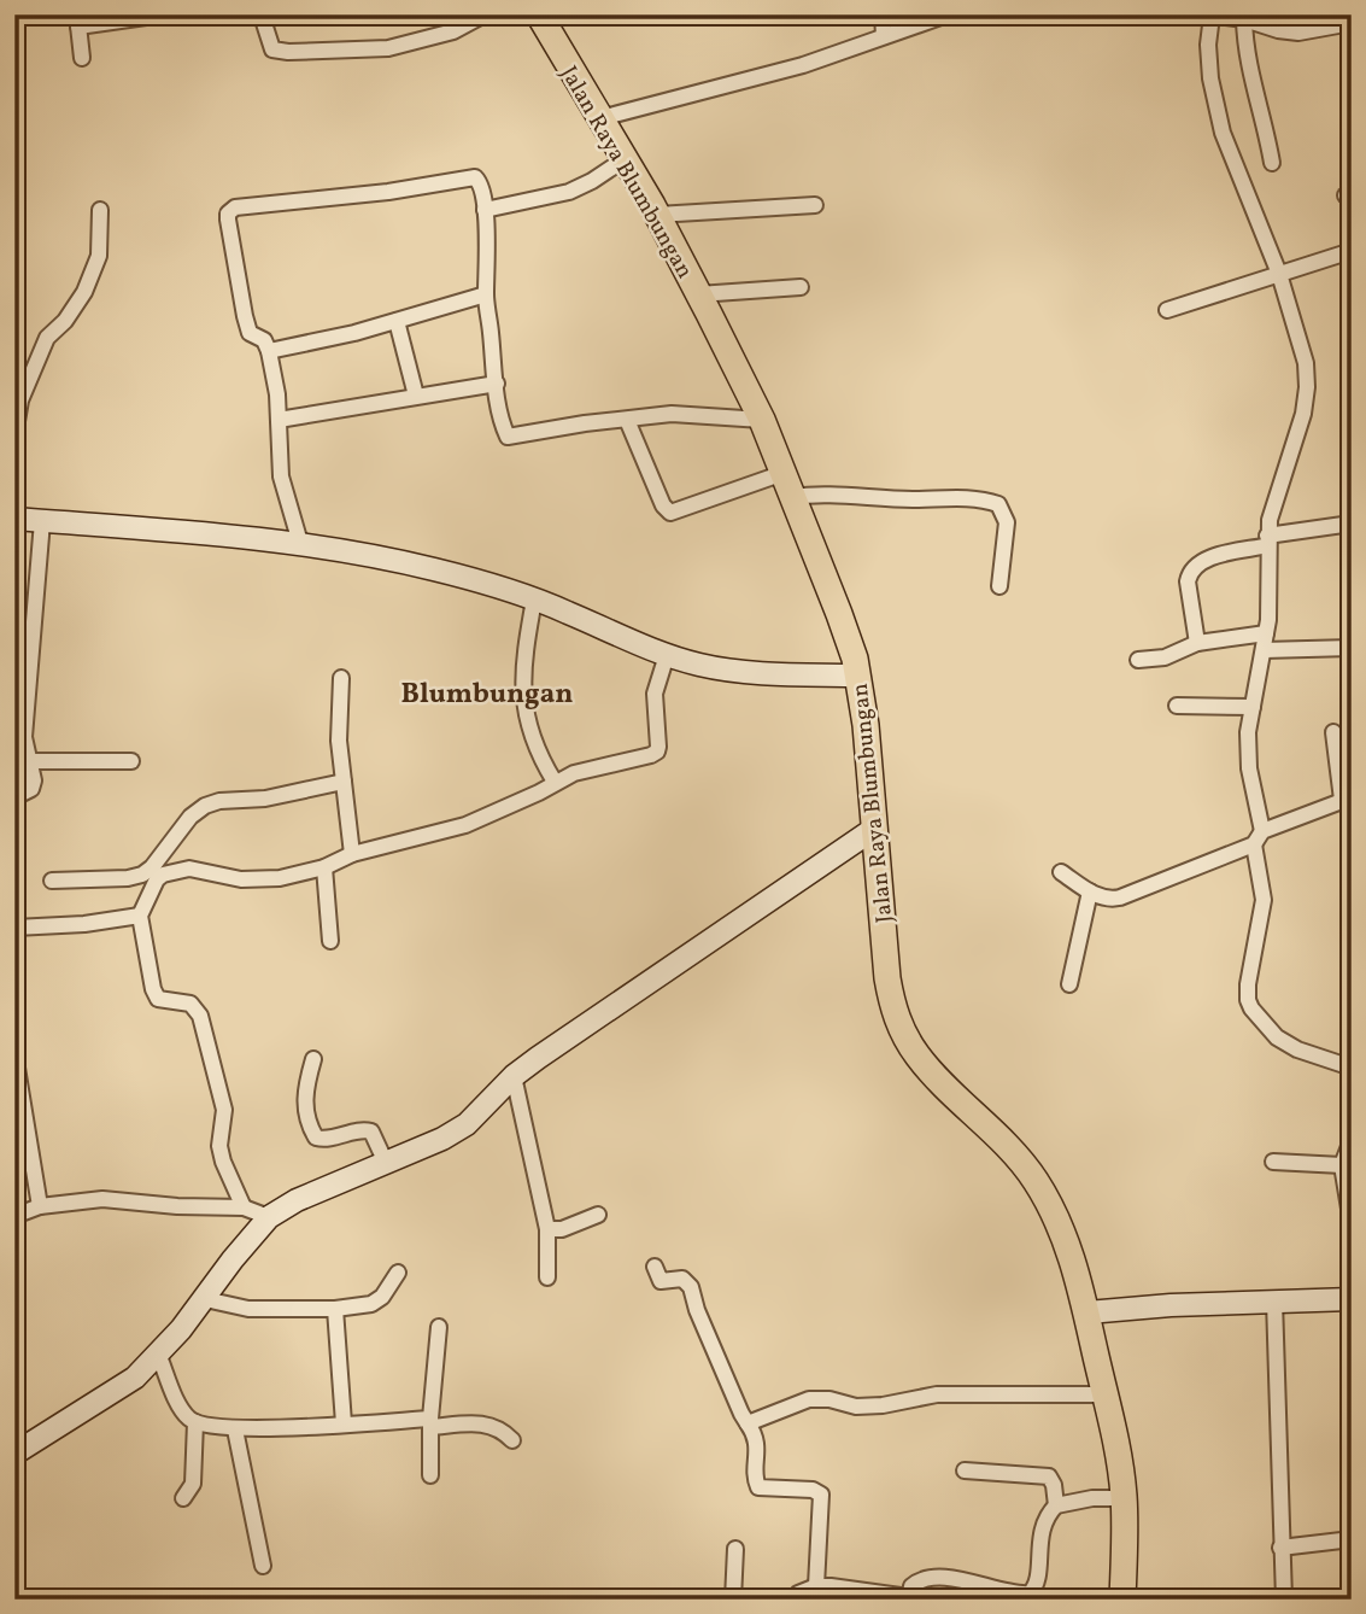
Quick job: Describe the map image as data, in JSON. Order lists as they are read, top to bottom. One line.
{"streets":{"main road":["Jalan Raya Blumbungan"]},"districts":["Blumbungan"]}
